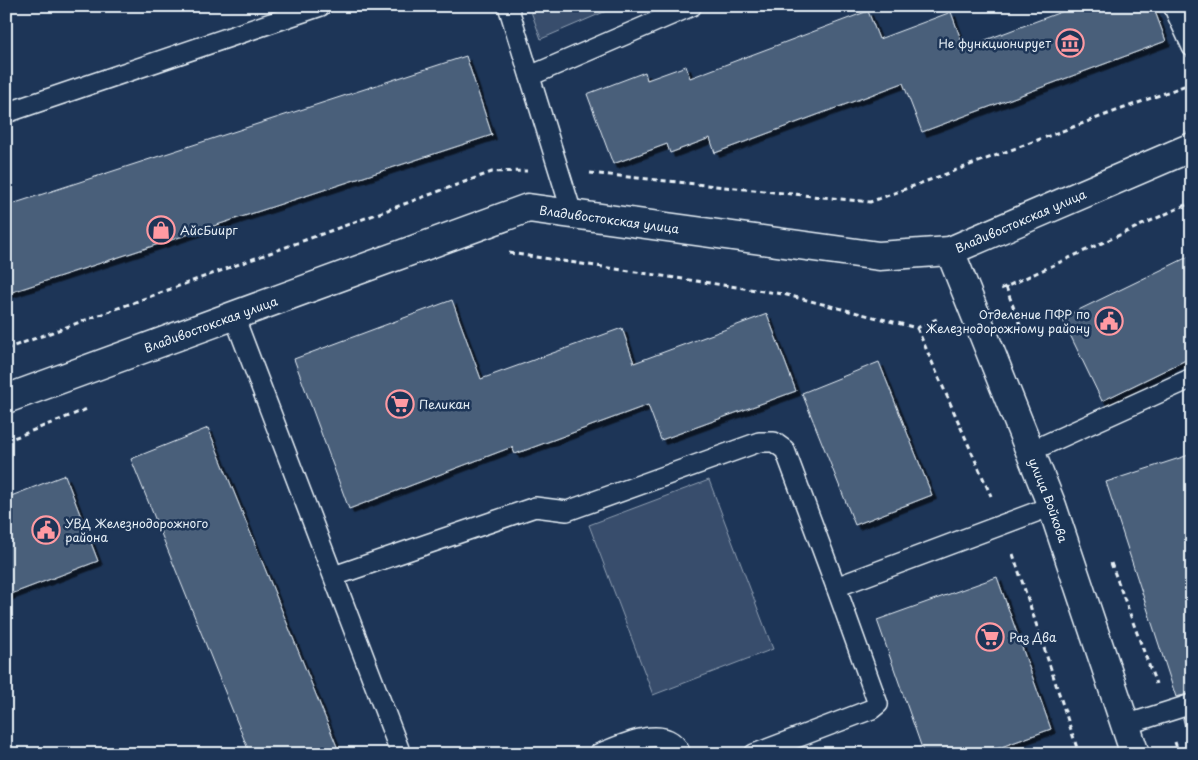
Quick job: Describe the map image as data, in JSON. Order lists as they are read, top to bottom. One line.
{"streets":{"street":["Владивостокская улица","улица Войкова"]},"crossings":[["Владивостокская улица","улица Войкова"]],"places":{"museum":["Не функционирует"],"shop":["АйсБиирг"],"public building":["Отделение ПФР по Железнодорожному району","УВД Железнодорожного района"],"supermarket":["Пеликан","Раз Два"]}}
